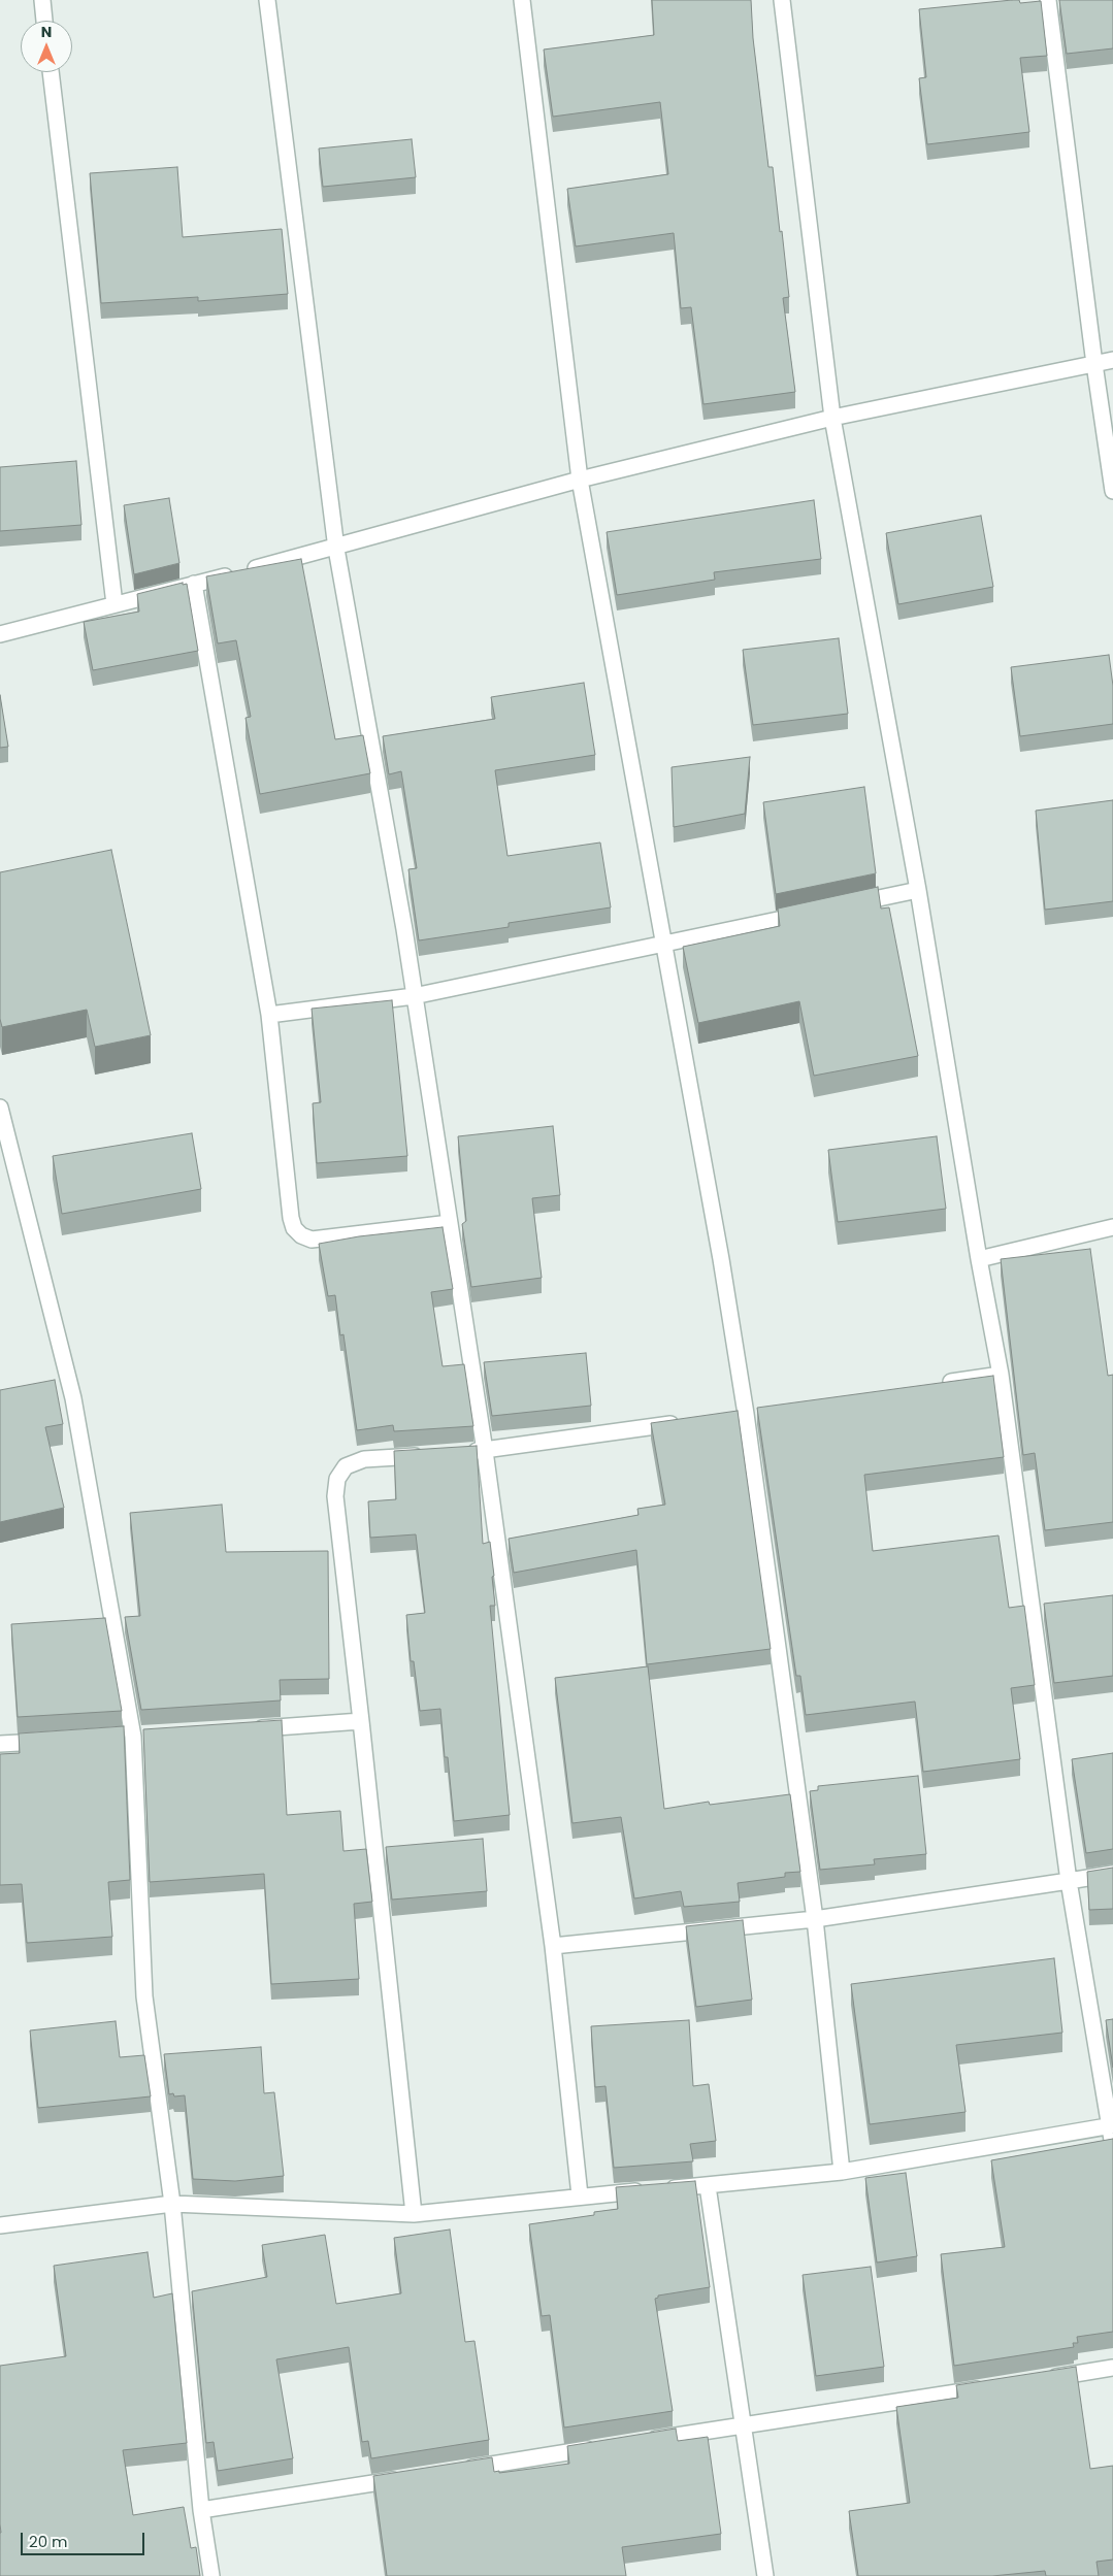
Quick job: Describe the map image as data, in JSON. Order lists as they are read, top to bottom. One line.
{"scale_bar":"20 m","north":"top"}
